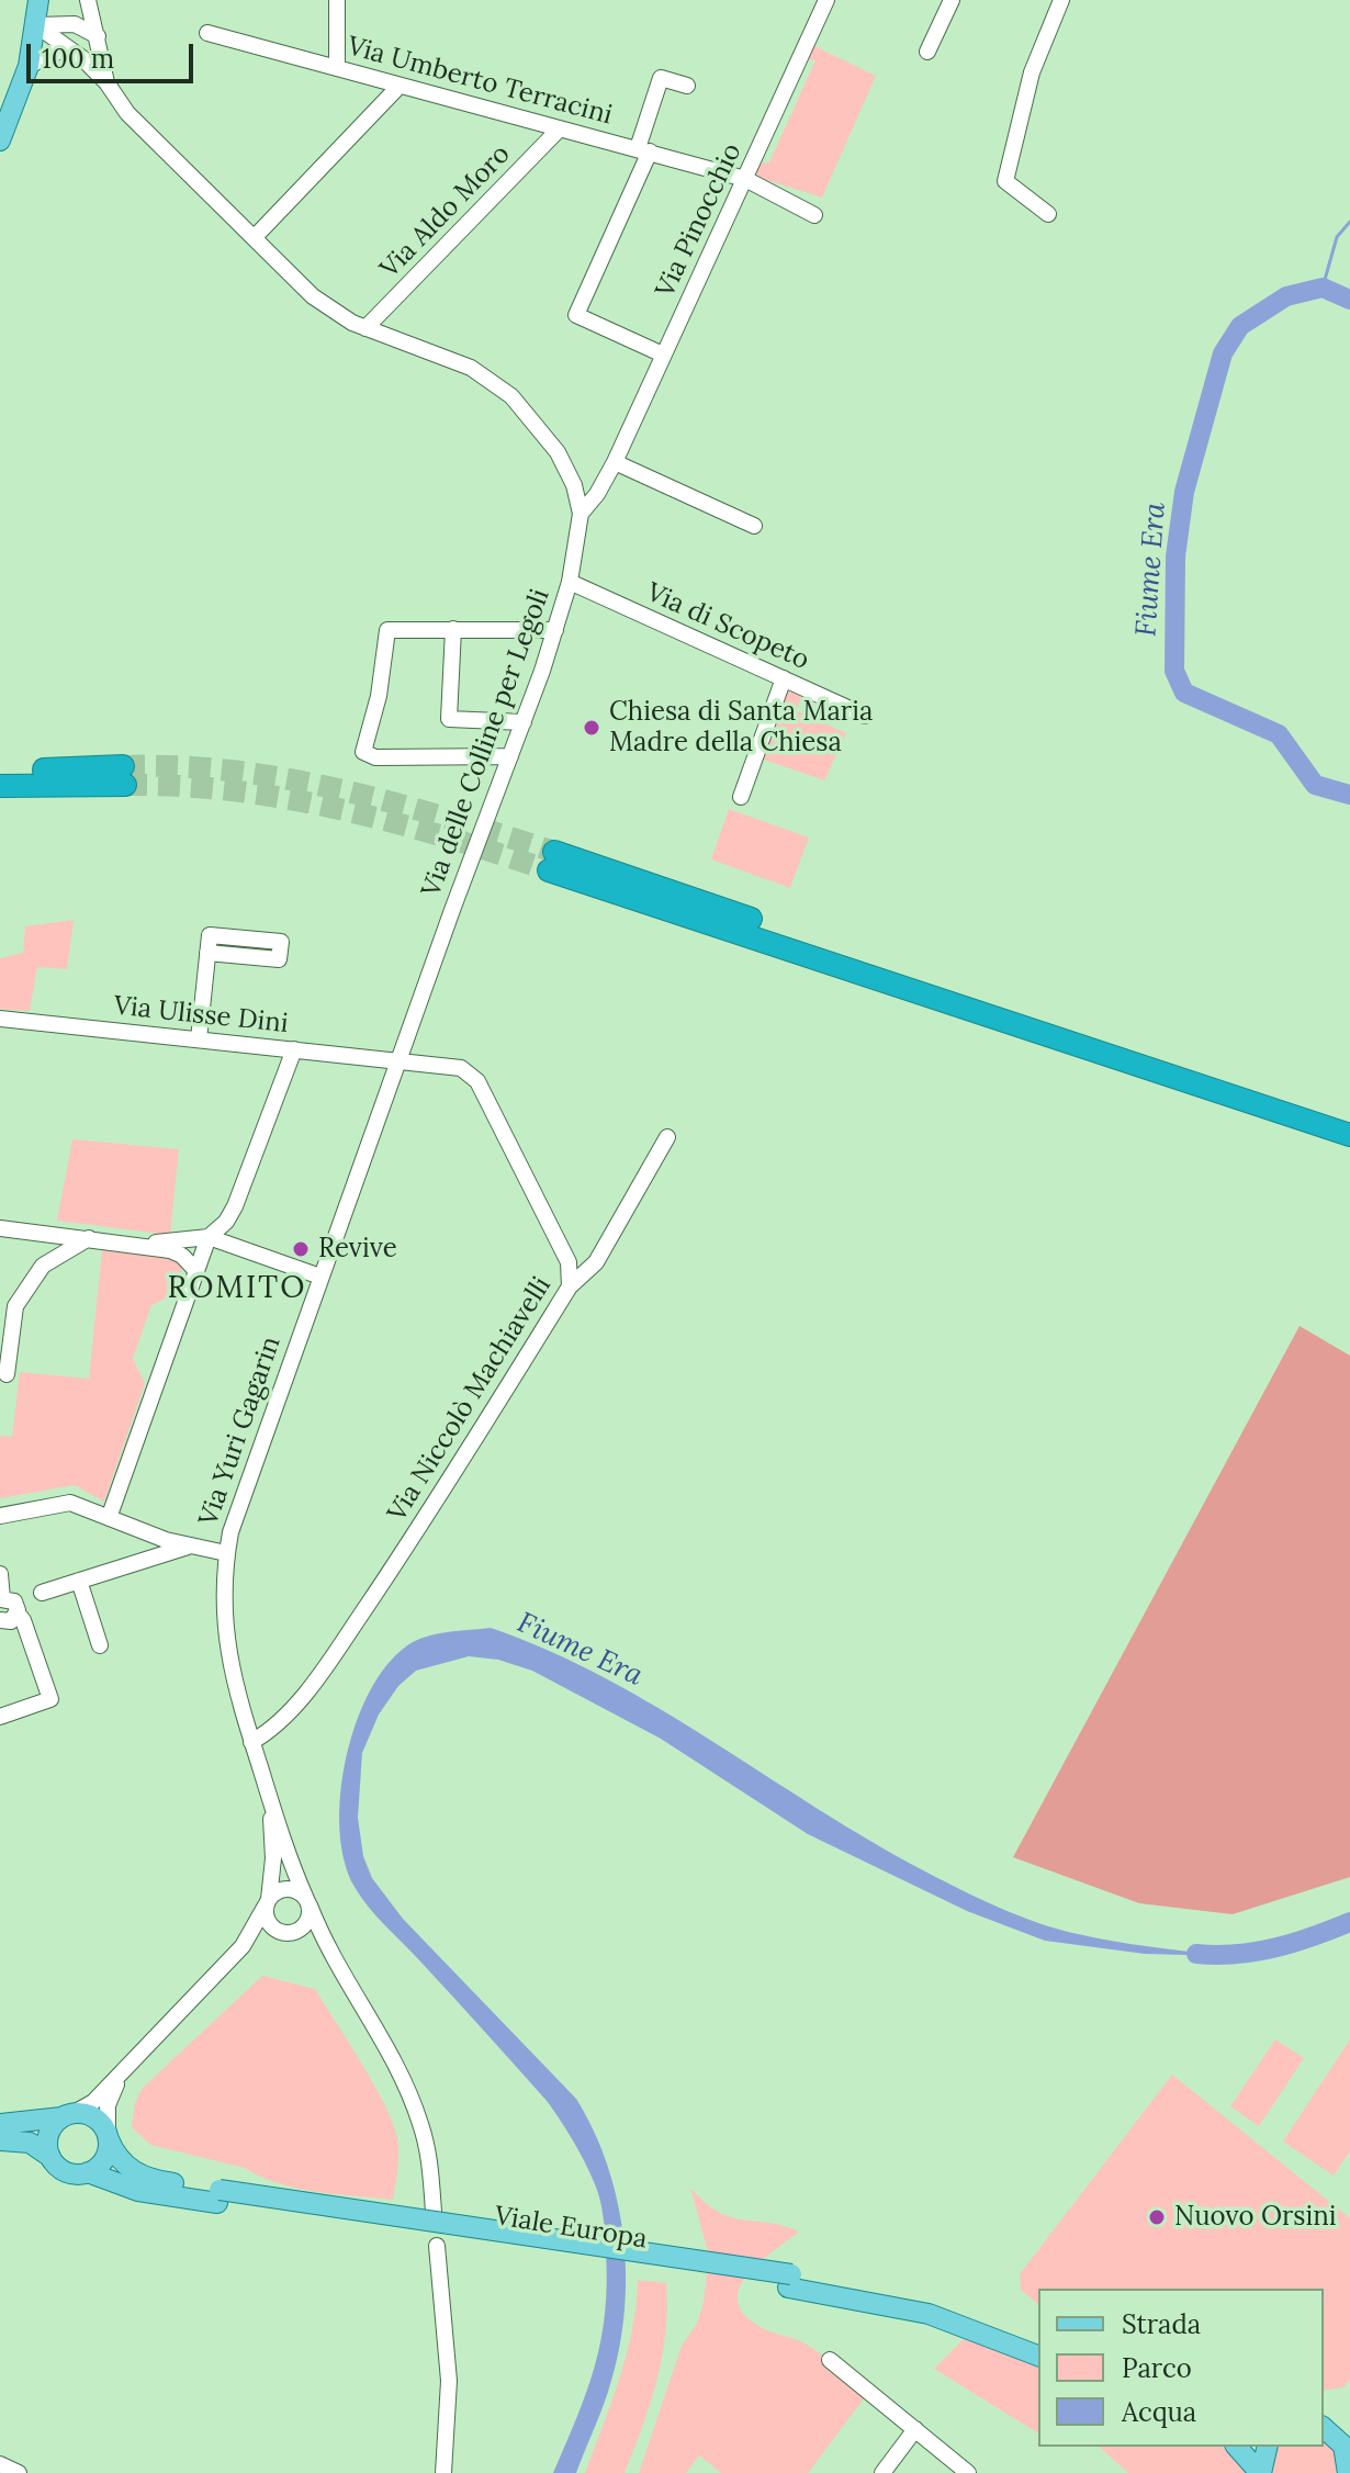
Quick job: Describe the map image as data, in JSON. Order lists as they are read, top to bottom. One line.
{"streets":{"main road":["Viale Europa"],"street":["Via Umberto Terracini","Via Aldo Moro","Via Pinocchio","Via di Scopeto","Via delle Colline per Legoli","Via Ulisse Dini","Via Niccolò Machiavelli","Via Yuri Gagarin"]},"crossings":[["Via Umberto Terracini","Via Aldo Moro"],["Via Umberto Terracini","Via Pinocchio"],["Via Aldo Moro","Via delle Colline per Legoli"],["Via Pinocchio","Via delle Colline per Legoli"],["Via di Scopeto","Via delle Colline per Legoli"],["Via delle Colline per Legoli","Via Ulisse Dini"],["Via delle Colline per Legoli","Via Niccolò Machiavelli"],["Via delle Colline per Legoli","Via Yuri Gagarin"],["Via Ulisse Dini","Via Niccolò Machiavelli"],["Via Ulisse Dini","Via Yuri Gagarin"],["Via Niccolò Machiavelli","Via Yuri Gagarin"]],"districts":["ROMITO"],"water":["Fiume Era"],"places":["Chiesa di Santa Maria Madre della Chiesa","Revive","Nuovo Orsini"],"legend":["Strada","Parco","Acqua"],"scale_bar":"100 m"}
